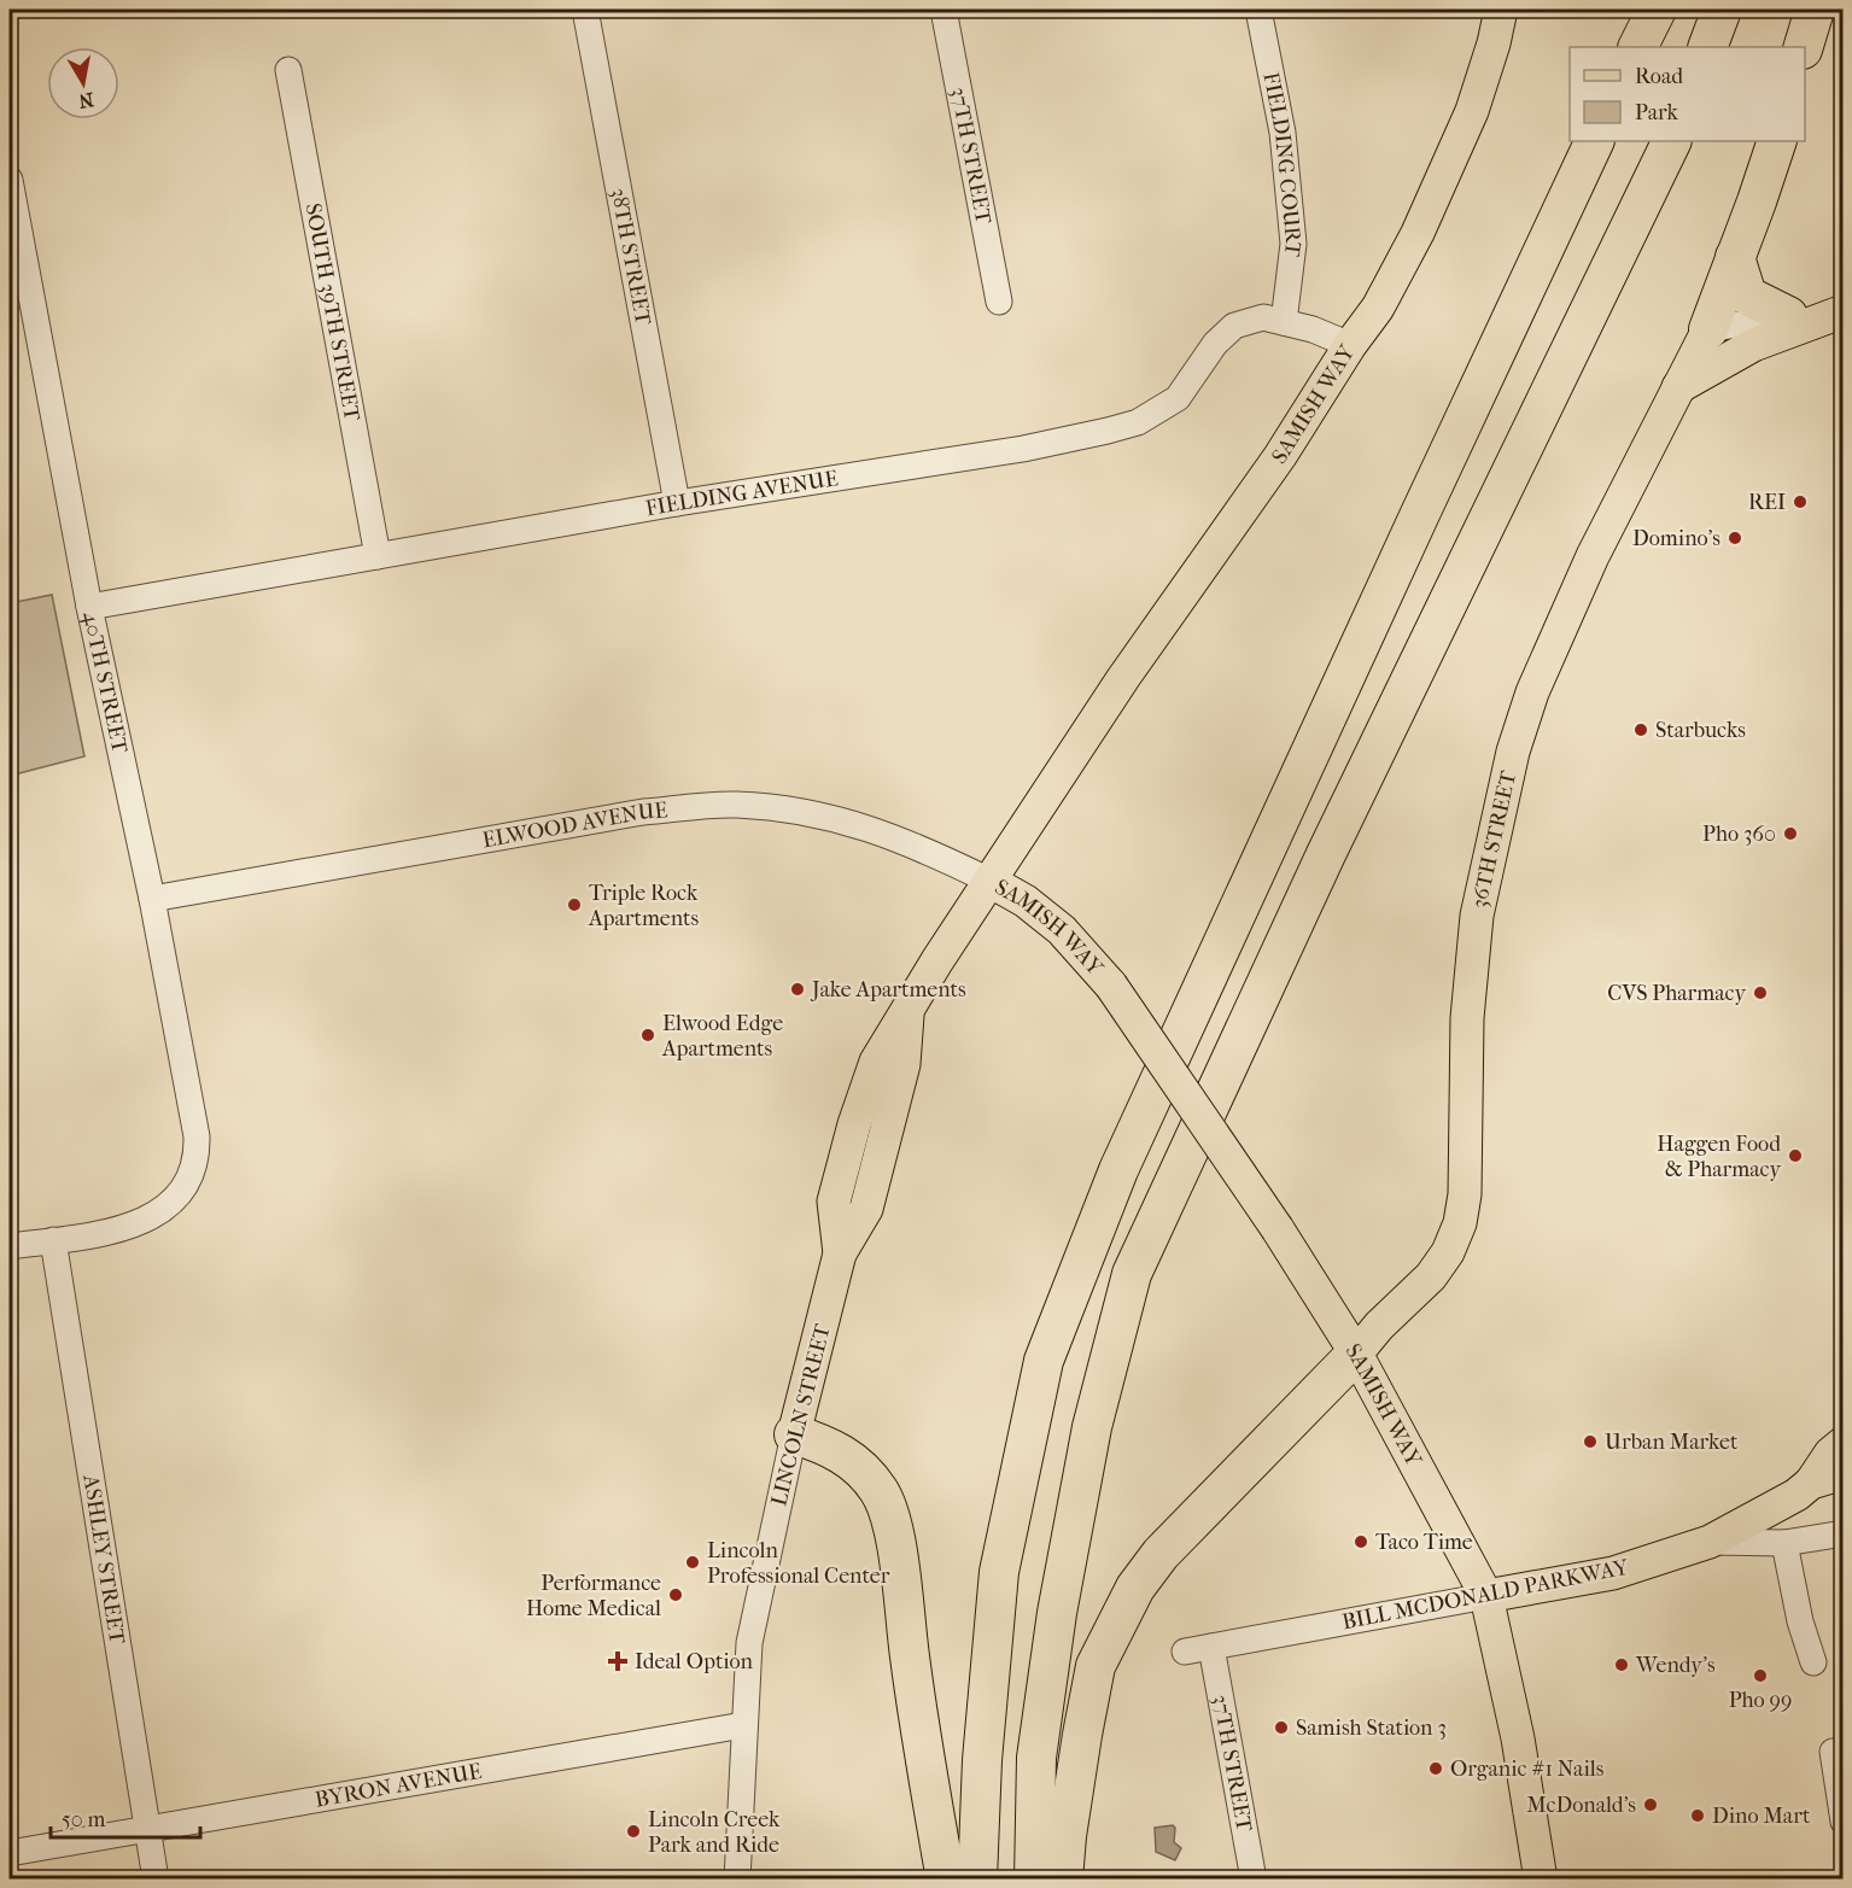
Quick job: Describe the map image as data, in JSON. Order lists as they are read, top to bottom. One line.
{"streets":{"main road":["SAMISH WAY","36TH STREET","LINCOLN STREET","BILL MCDONALD PARKWAY"],"street":["37TH STREET","FIELDING COURT","38TH STREET","SOUTH 39TH STREET","FIELDING AVENUE","40TH STREET","ELWOOD AVENUE","ASHLEY STREET","BYRON AVENUE"]},"crossings":[["37TH STREET","BILL MCDONALD PARKWAY"],["FIELDING COURT","FIELDING AVENUE"],["38TH STREET","FIELDING AVENUE"],["SOUTH 39TH STREET","FIELDING AVENUE"],["SAMISH WAY","FIELDING AVENUE"],["SAMISH WAY","ELWOOD AVENUE"],["SAMISH WAY","36TH STREET"],["SAMISH WAY","LINCOLN STREET"],["SAMISH WAY","BILL MCDONALD PARKWAY"],["FIELDING AVENUE","40TH STREET"],["40TH STREET","ELWOOD AVENUE"],["40TH STREET","ASHLEY STREET"],["ELWOOD AVENUE","LINCOLN STREET"],["LINCOLN STREET","BYRON AVENUE"],["ASHLEY STREET","BYRON AVENUE"]],"places":{"other":["REI","Domino's","Starbucks","Pho 360","Triple Rock Apartments","Jake Apartments","CVS Pharmacy","Elwood Edge Apartments","Haggen Food & Pharmacy","Urban Market","Taco Time","Lincoln Professional Center","Performance Home Medical","Wendy's","Pho 99","Samish Station 3","Organic #1 Nails","McDonald's","Dino Mart","Lincoln Creek Park and Ride"],"health":["Ideal Option"]},"legend":["Road","Park"],"scale_bar":"50 m","north":"bottom"}
